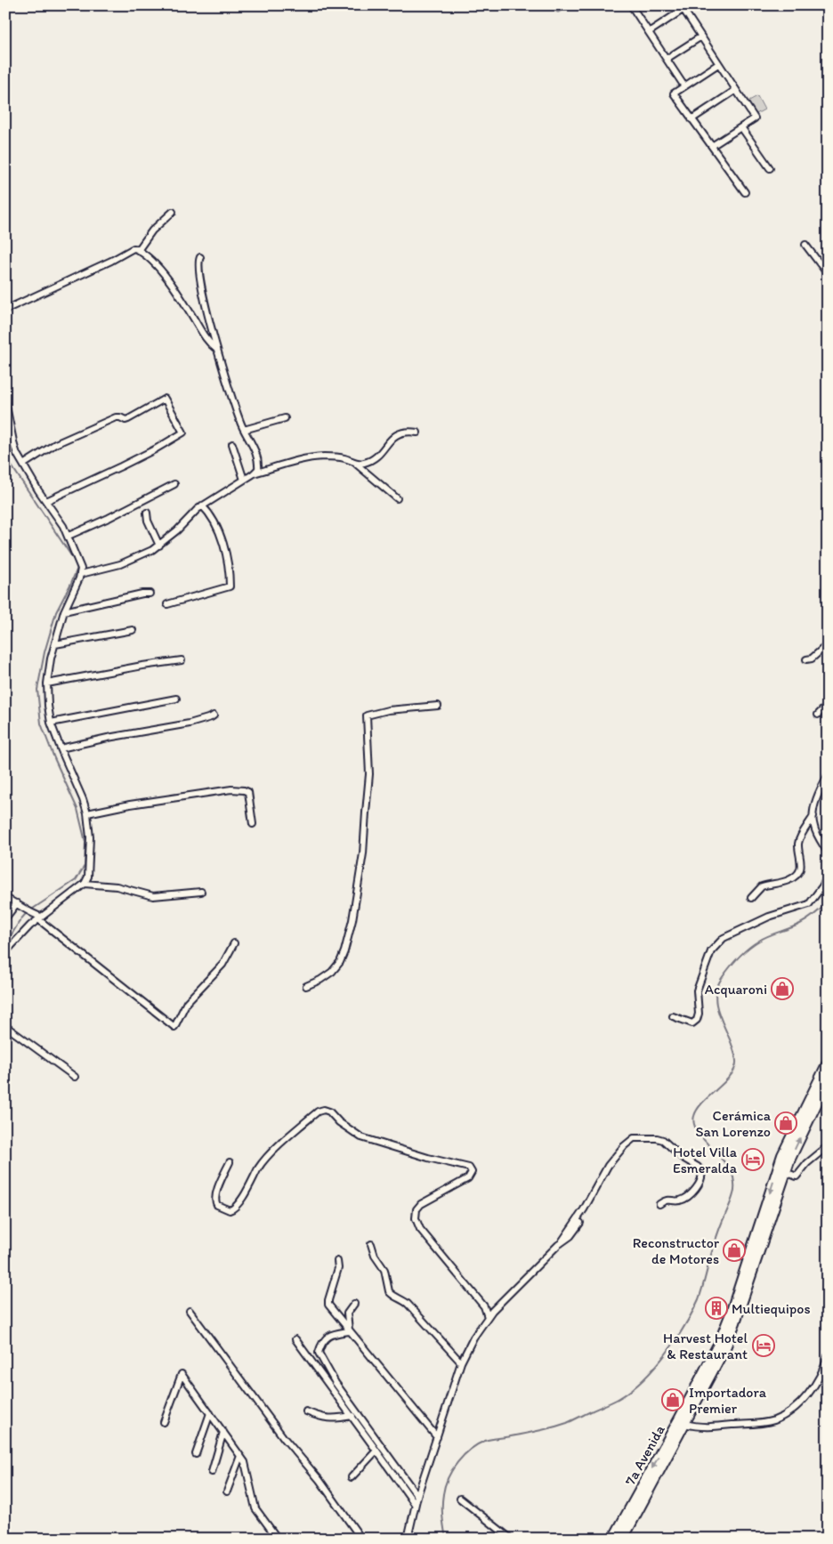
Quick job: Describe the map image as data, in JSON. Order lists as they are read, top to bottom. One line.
{"streets":{"main road":["7a Avenida"]},"places":{"shop":["Acquaroni","Cerámica San Lorenzo","Reconstructor de Motores","Importadora Premier"],"hotel":["Hotel Villa Esmeralda","Harvest Hotel & Restaurant"],"building":["Multiequipos"]}}
